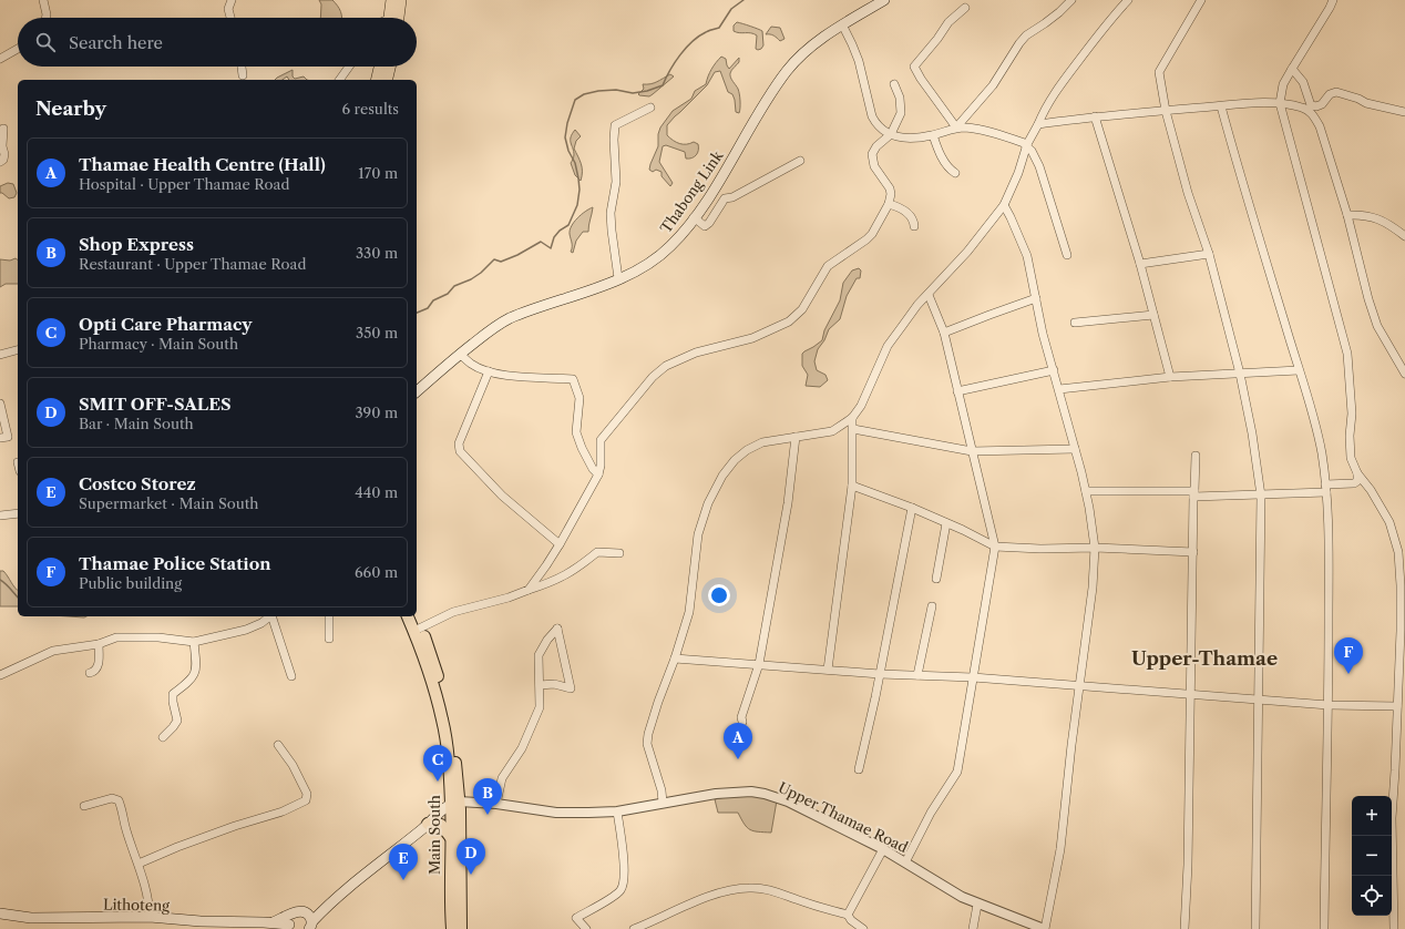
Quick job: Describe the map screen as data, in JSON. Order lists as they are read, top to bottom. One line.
{"streets":{"main road":["Thabong Link","Main South","Lithoteng"],"street":["Upper Thamae Road"]},"crossings":[["Upper Thamae Road","Main South"]],"districts":["Upper-Thamae"],"page":{"search":"Search here","heading":["Nearby","6 results"],"list":[{"mark":"A","name":"Thamae Health Centre (Hall)","note":"Hospital · Upper Thamae Road","value":"170 m"},{"mark":"B","name":"Shop Express","note":"Restaurant · Upper Thamae Road","value":"330 m"},{"mark":"C","name":"Opti Care Pharmacy","note":"Pharmacy · Main South","value":"350 m"},{"mark":"D","name":"SMIT OFF-SALES","note":"Bar · Main South","value":"390 m"},{"mark":"E","name":"Costco Storez","note":"Supermarket · Main South","value":"440 m"},{"mark":"F","name":"Thamae Police Station","note":"Public building","value":"660 m"}],"pins":["F","A","C","B","D","E"],"map_buttons":["+","−"]}}
